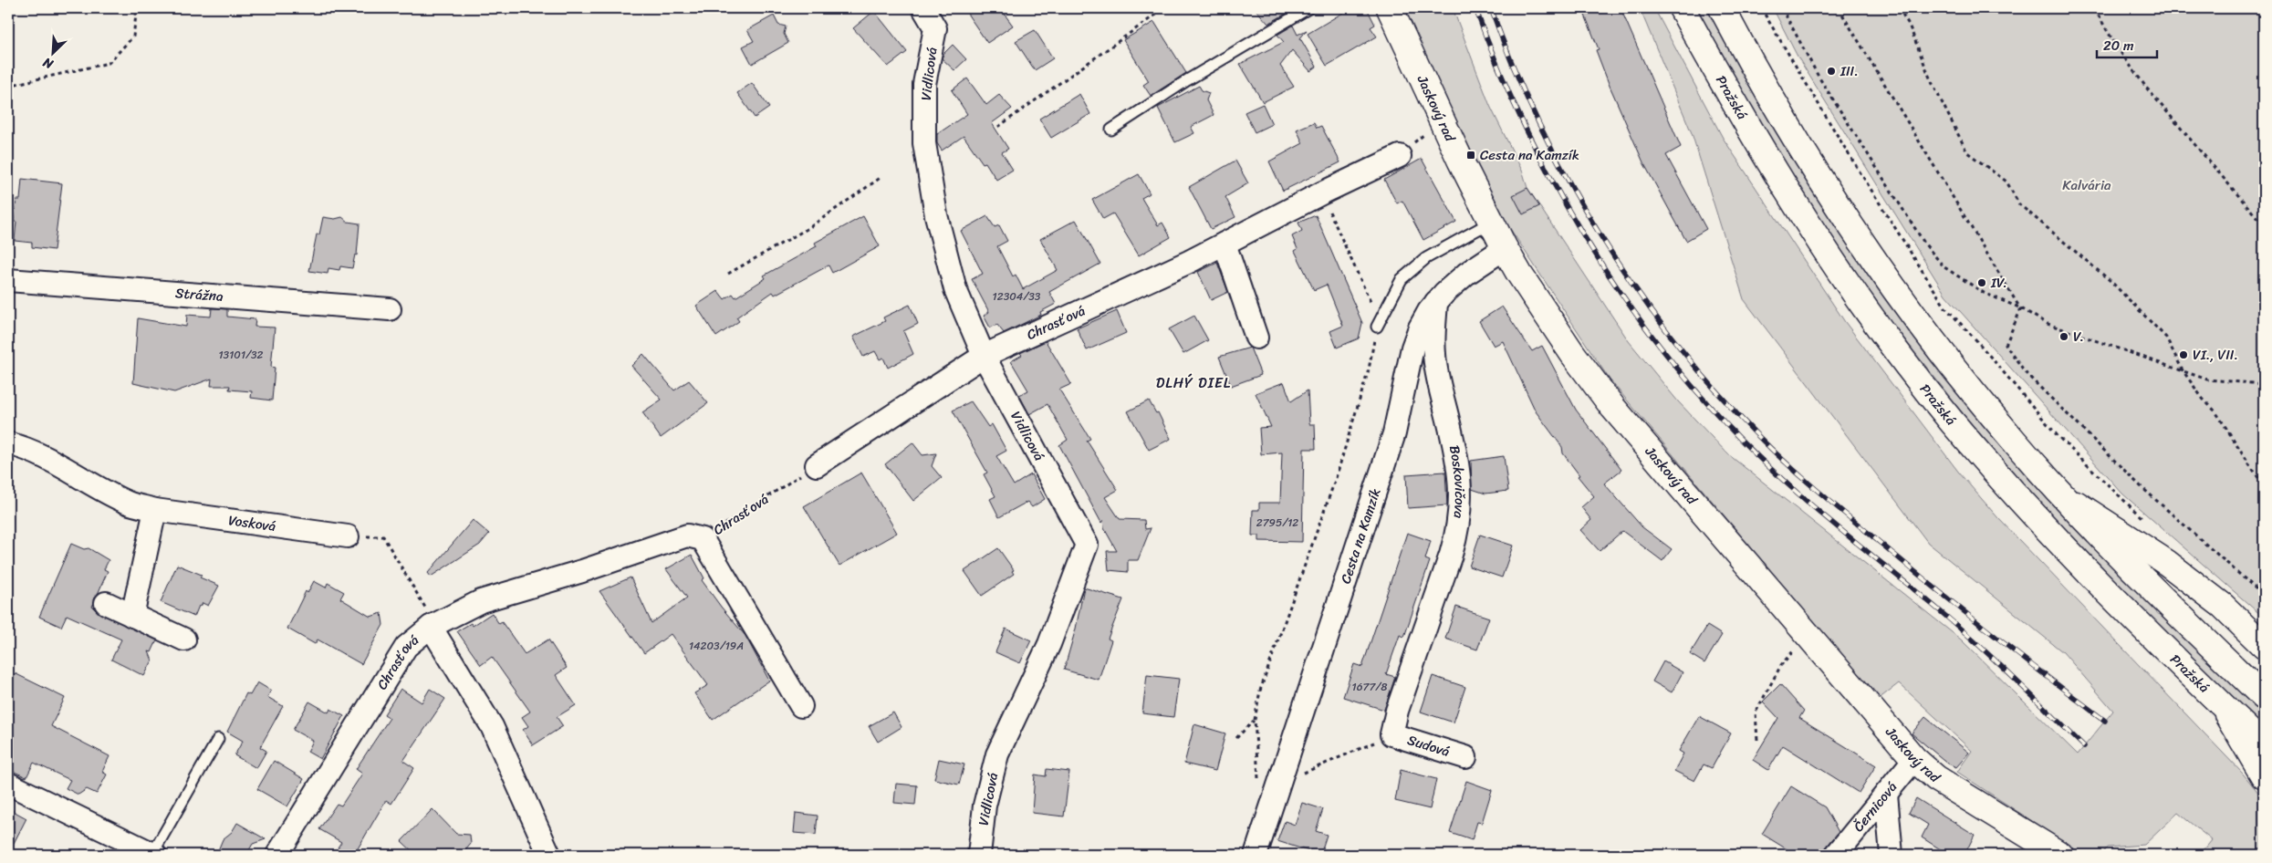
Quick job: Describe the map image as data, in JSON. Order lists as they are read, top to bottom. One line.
{"streets":{"main road":["Pražská","Jaskový rad"],"street":["Vidlicová","Strážna","Chrasťová","Boskovičova","Vosková","Cesta na Kamzík","Sudová","Černicová"]},"crossings":[["Vidlicová","Chrasťová"],["Jaskový rad","Cesta na Kamzík"],["Jaskový rad","Černicová"],["Boskovičova","Cesta na Kamzík"],["Boskovičova","Sudová"]],"districts":["DLHÝ DIEL"],"parks":["Kalvária"],"places":{"other":["III.","IV.","V.","VI., VII."],"transit":["Cesta na Kamzík"]},"house_numbers":["12304/33","13101/32","2795/12","14203/19A","1677/8"],"scale_bar":"20 m","north":"bottom left"}
